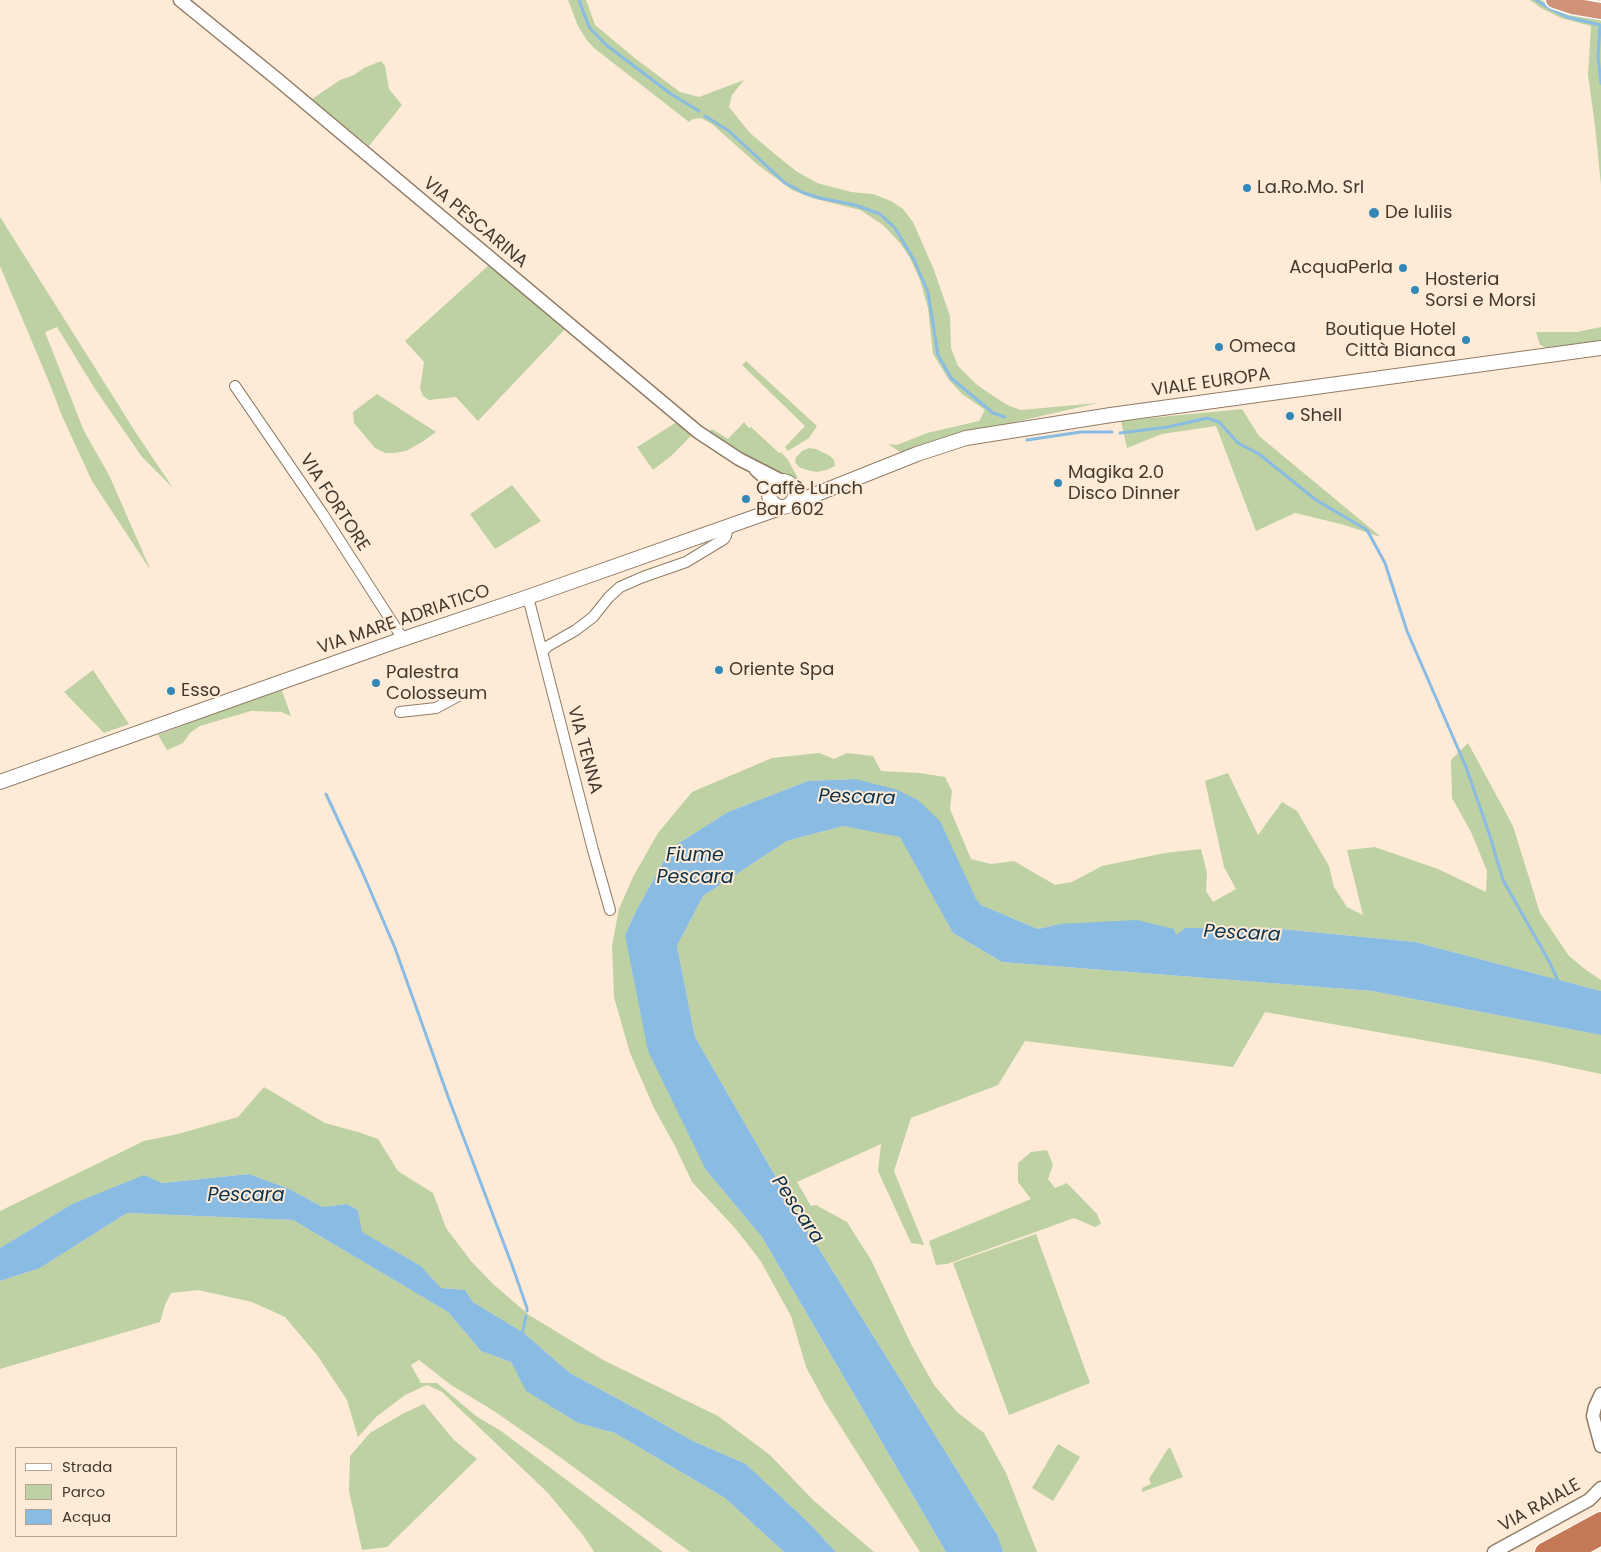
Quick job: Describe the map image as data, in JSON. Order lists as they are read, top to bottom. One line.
{"streets":{"main road":["VIALE EUROPA","VIA MARE ADRIATICO"],"street":["VIA PESCARINA","VIA FORTORE","VIA TENNA","VIA RAIALE"]},"crossings":[["VIA PESCARINA","VIALE EUROPA"],["VIA PESCARINA","VIA MARE ADRIATICO"],["VIALE EUROPA","VIA MARE ADRIATICO"],["VIA FORTORE","VIA MARE ADRIATICO"],["VIA MARE ADRIATICO","VIA TENNA"]],"water":["Pescara","Fiume Pescara"],"places":["La.Ro.Mo. Srl","De Iuliis","AcquaPerla","Hosteria Sorsi e Morsi","Boutique Hotel Città Bianca","Omeca","Shell","Magika 2.0 Disco Dinner","Caffè Lunch Bar 602","Oriente Spa","Palestra Colosseum","Esso"],"legend":["Strada","Parco","Acqua"]}
